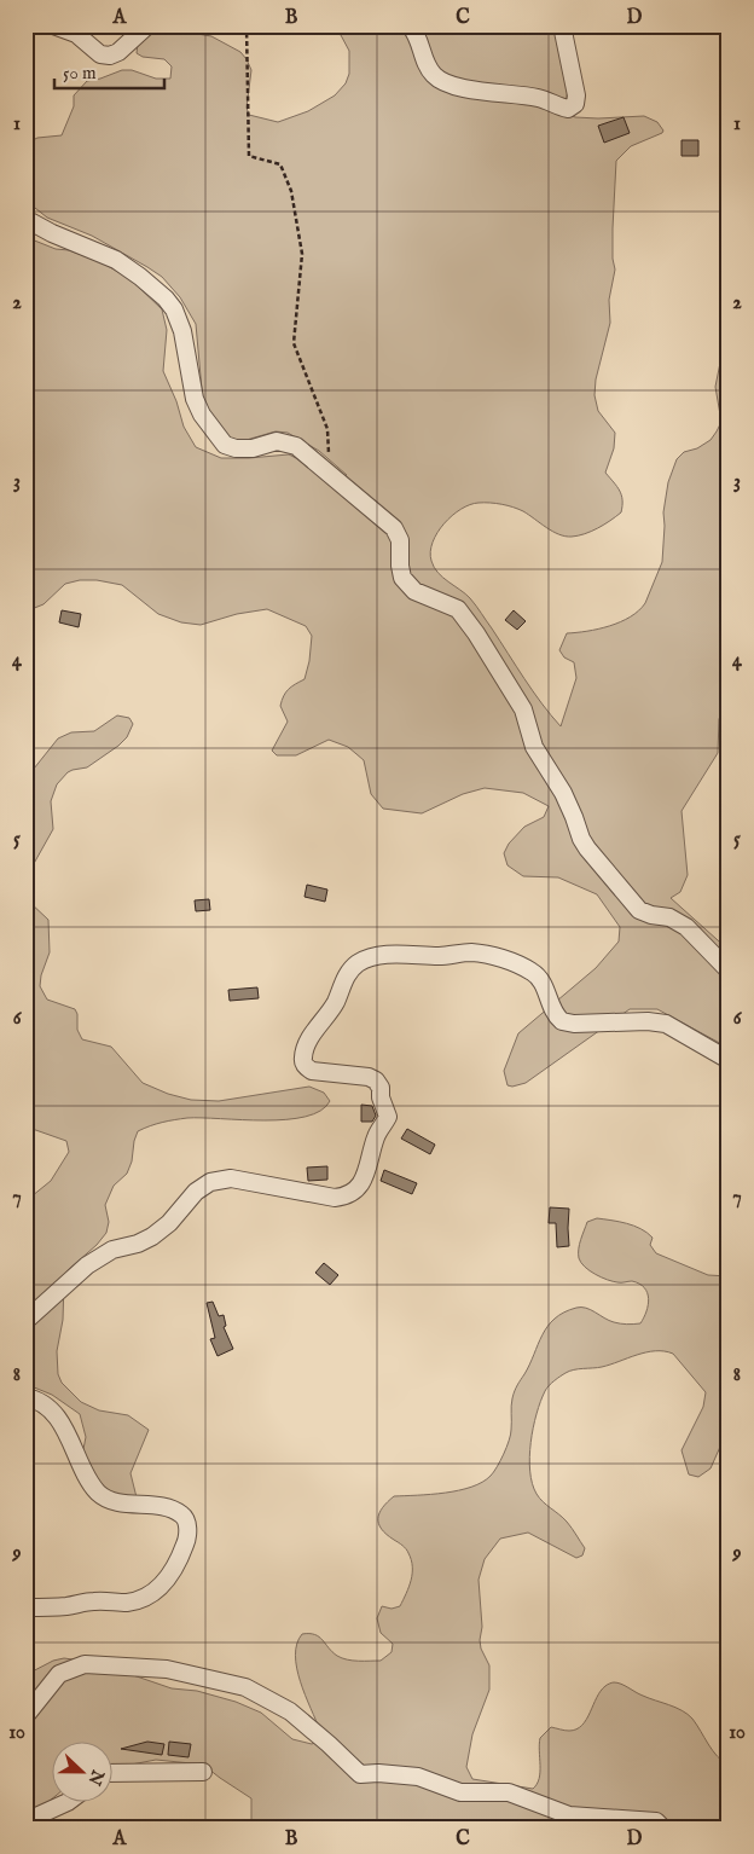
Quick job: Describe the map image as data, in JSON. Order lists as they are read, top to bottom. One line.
{"scale_bar":"50 m","north":"right","grid":{"columns":["A","B","C","D"],"rows":["1","2","3","4","5","6","7","8","9","10"]}}
